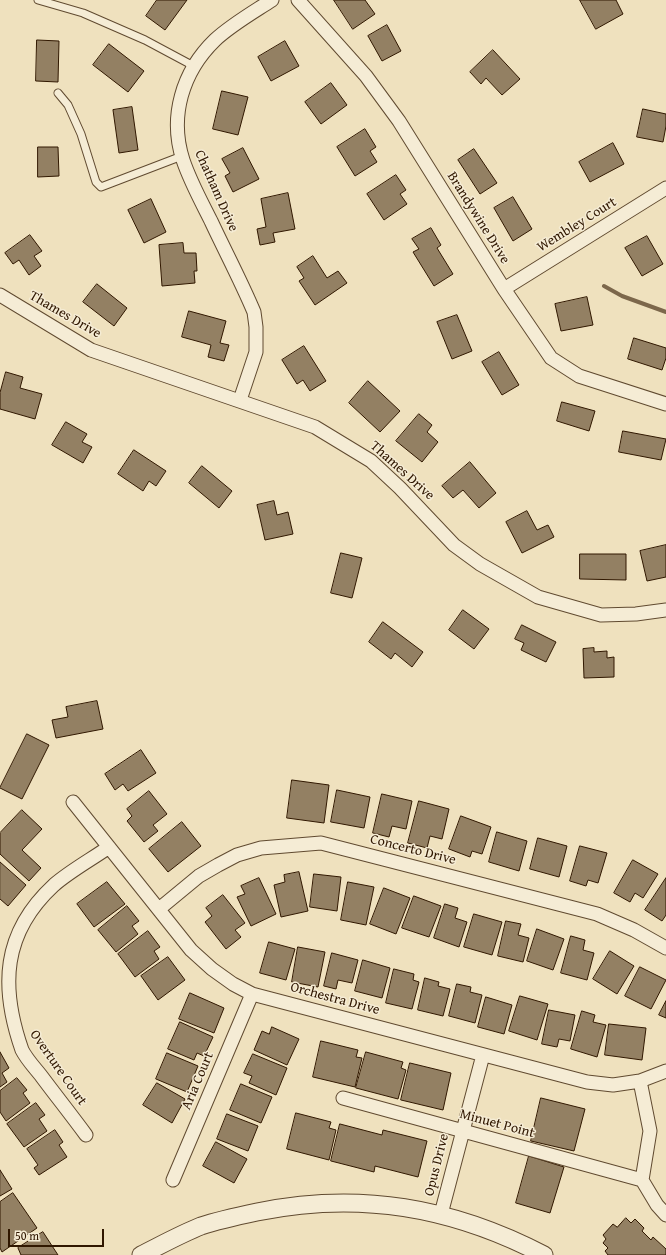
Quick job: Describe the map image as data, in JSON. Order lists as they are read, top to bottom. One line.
{"streets":{"street":["Chatham Drive","Brandywine Drive","Wembley Court","Thames Drive","Concerto Drive","Orchestra Drive","Overture Court","Aria Court","Minuet Point","Opus Drive"]},"crossings":[["Chatham Drive","Thames Drive"],["Brandywine Drive","Wembley Court"],["Concerto Drive","Orchestra Drive"],["Orchestra Drive","Overture Court"],["Orchestra Drive","Aria Court"],["Orchestra Drive","Opus Drive"],["Minuet Point","Opus Drive"]],"scale_bar":"50 m"}
